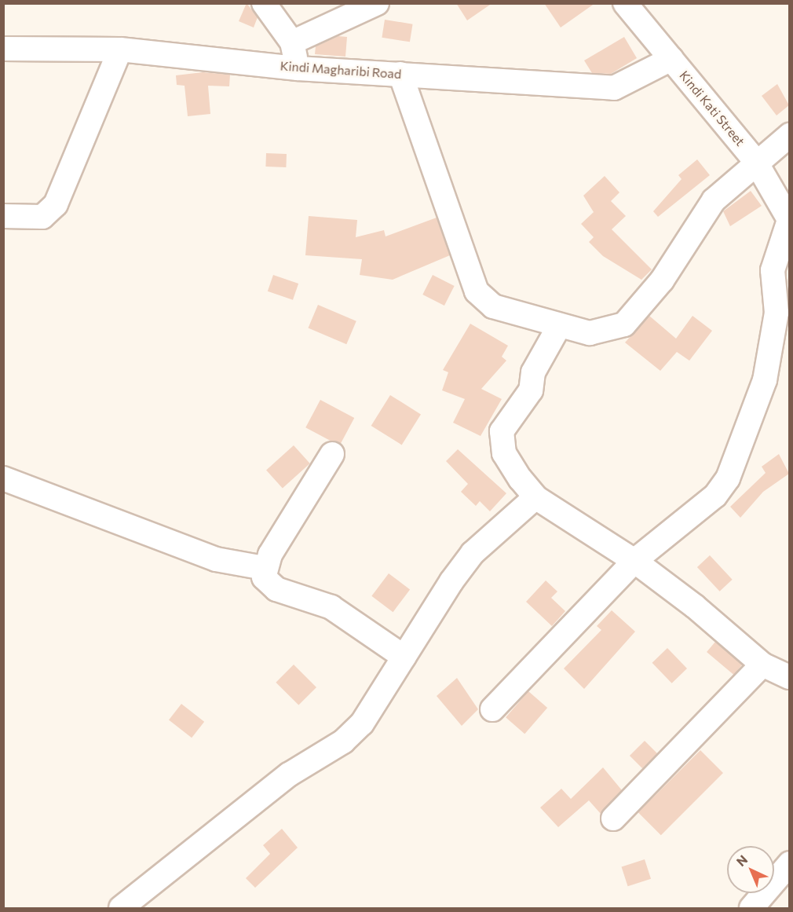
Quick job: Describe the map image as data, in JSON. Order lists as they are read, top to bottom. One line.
{"streets":{"street":["Kindi Magharibi Road","Kindi Kati Street"]},"crossings":[["Kindi Magharibi Road","Kindi Kati Street"]],"north":"top left"}
